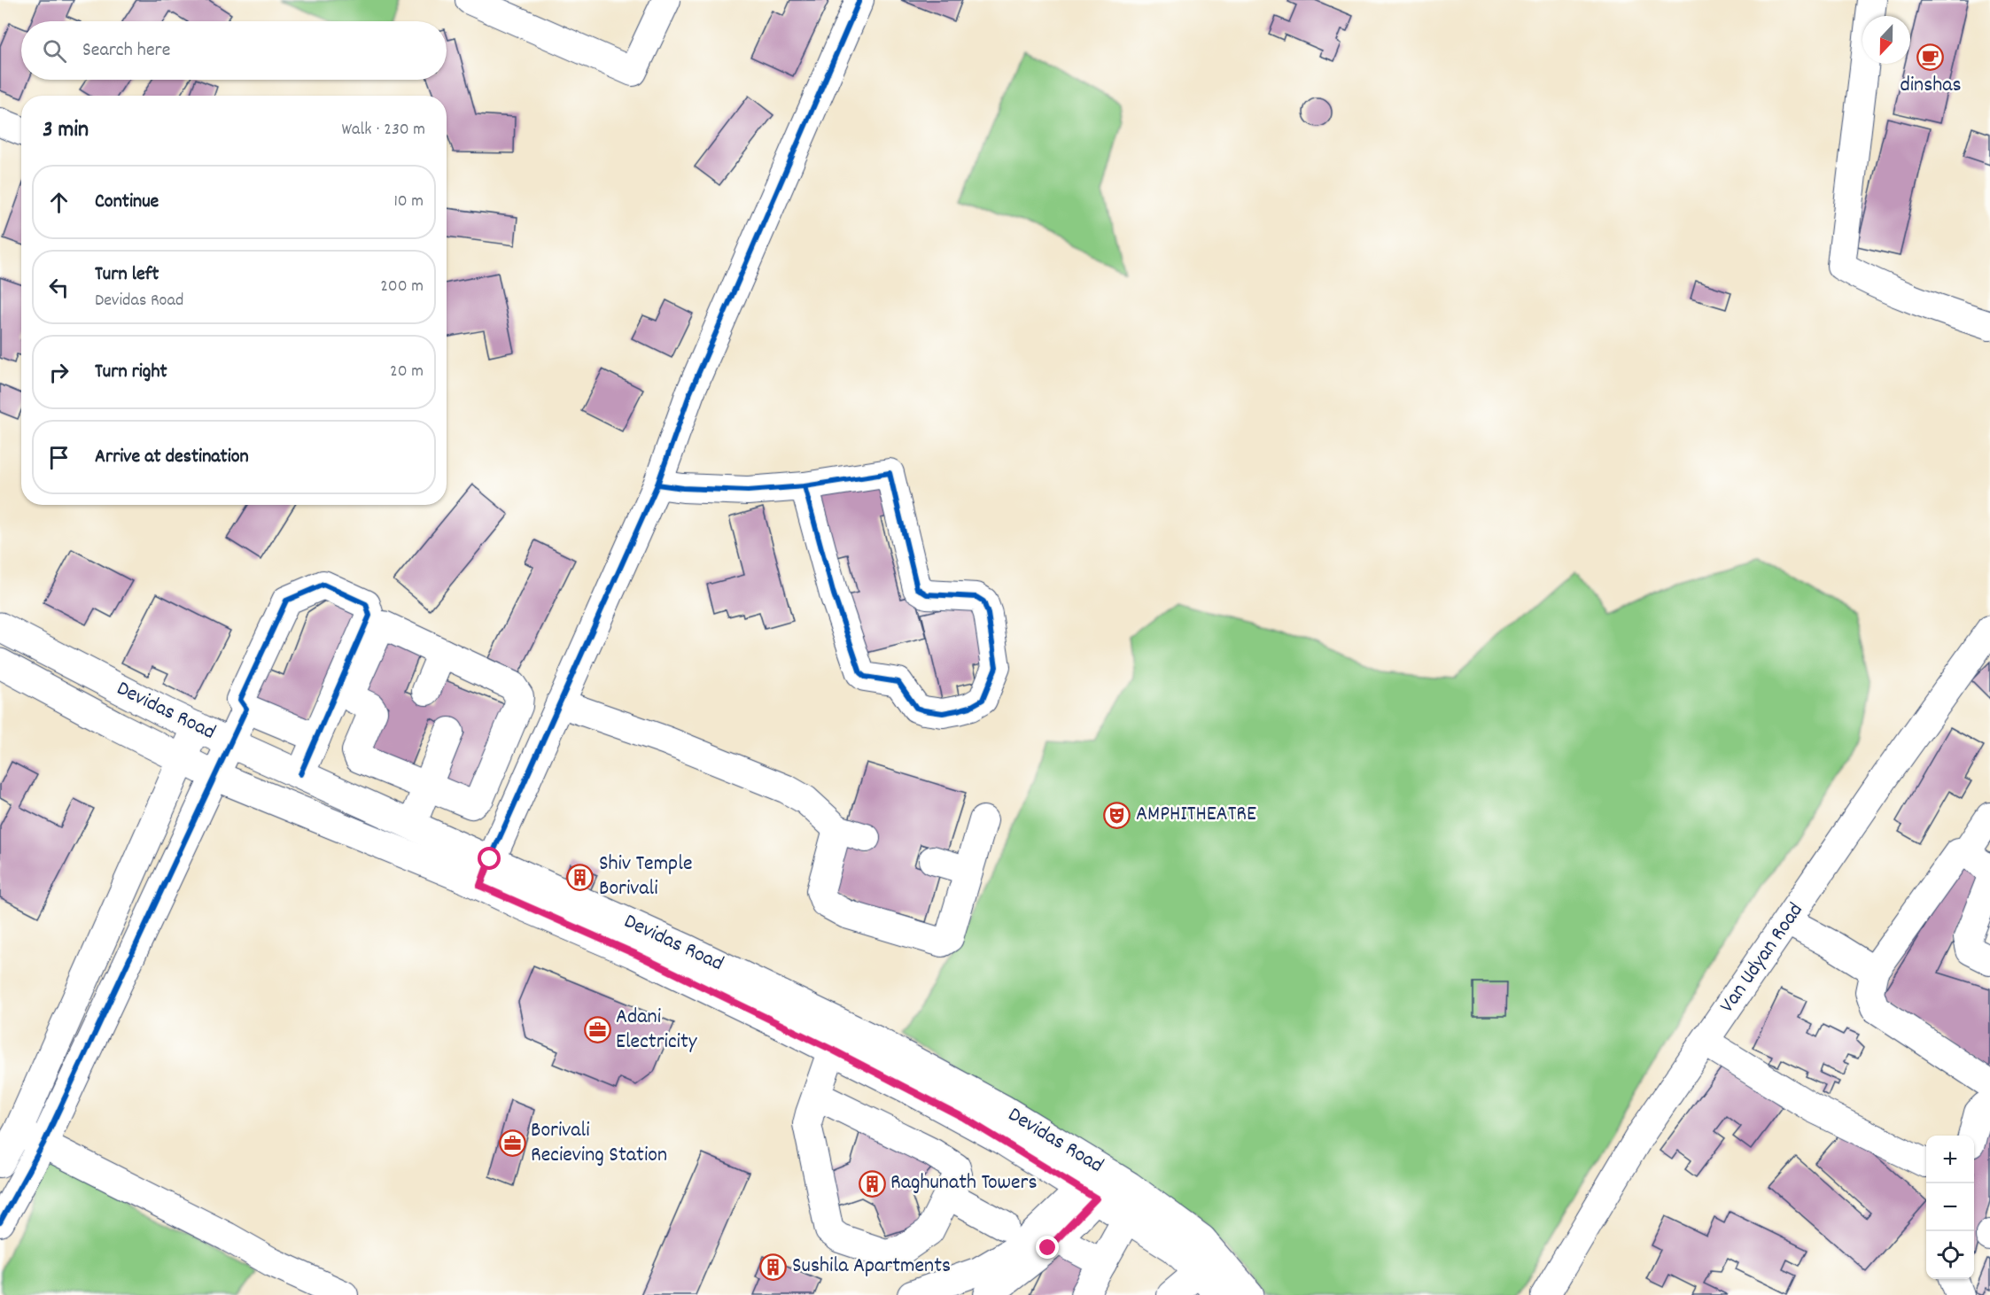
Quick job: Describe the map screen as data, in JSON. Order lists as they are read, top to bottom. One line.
{"streets":{"main road":["Devidas Road"],"street":["Van Udyan Road"]},"places":{"cafe":["dinshas"],"theatre":["AMPHITHEATRE"],"building":["Shiv Temple Borivali","Raghunath Towers","Sushila Apartments"],"office":["Adani Electricity","Borivali Recieving Station"]},"north":"bottom","page":{"search":"Search here","heading":["3 min","Walk · 230 m"],"list":[["Continue","10 m"],["Turn left","Devidas Road","200 m"],["Turn right","20 m"],"Arrive at destination"],"map_buttons":["+","−"]}}
